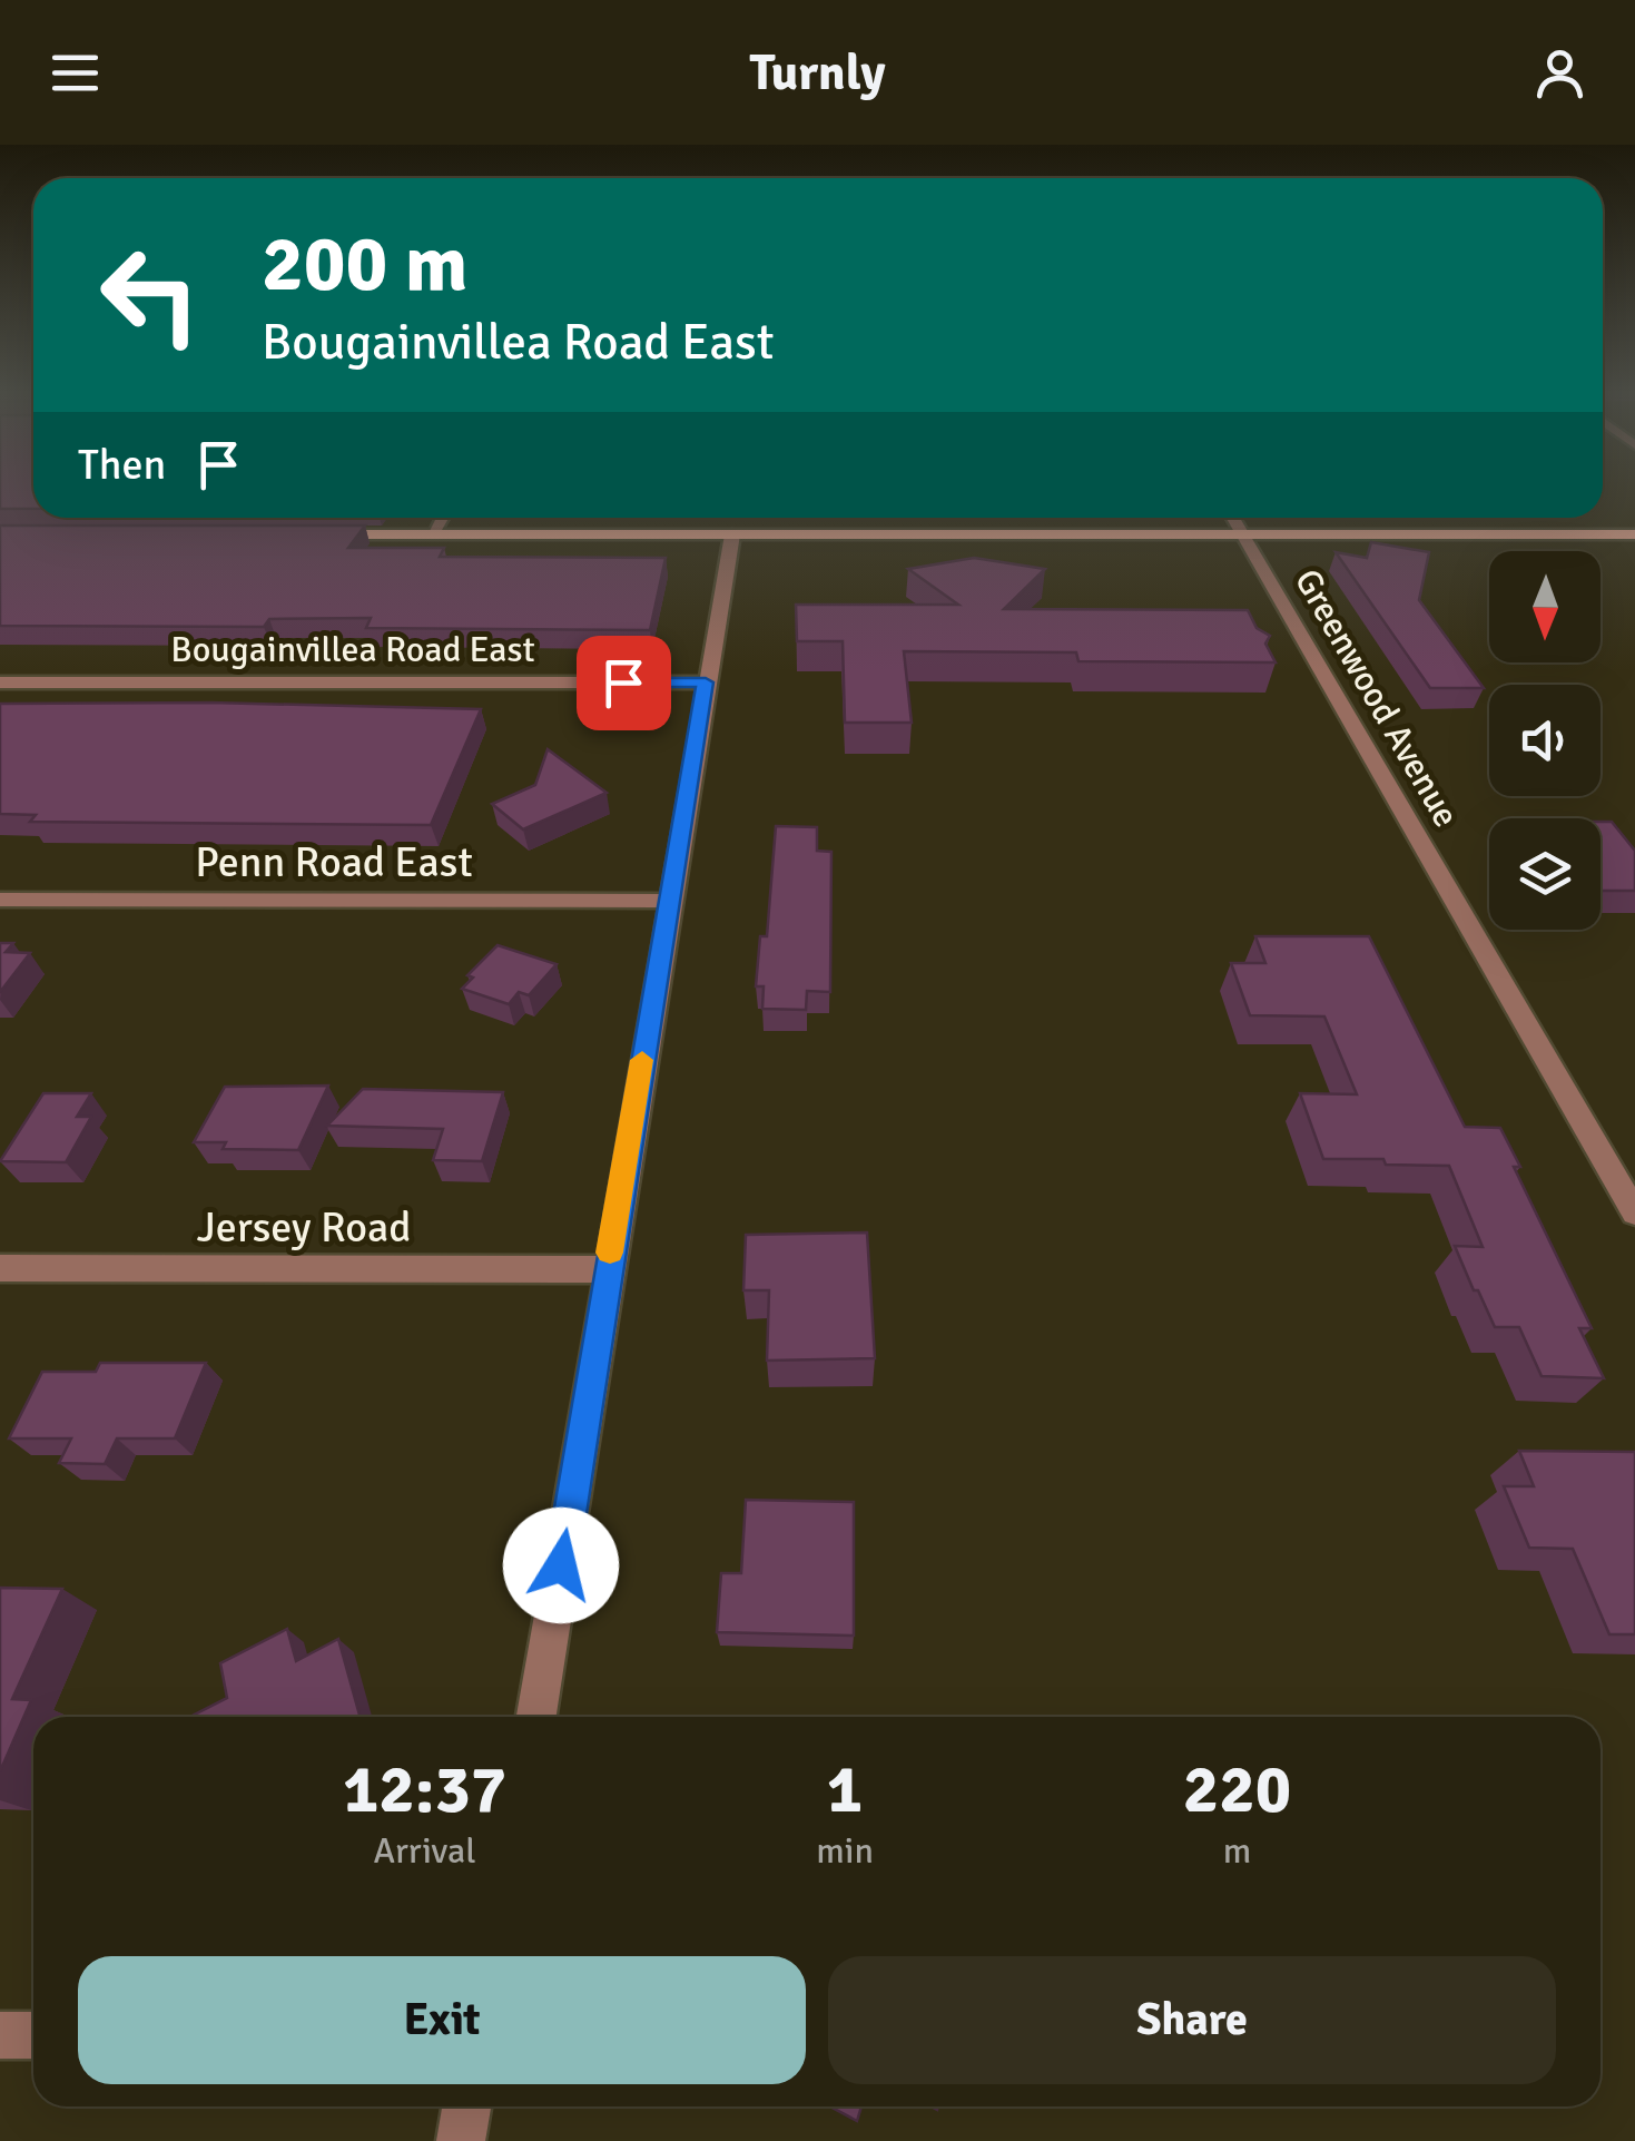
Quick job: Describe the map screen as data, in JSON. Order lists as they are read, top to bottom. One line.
{"streets":{"street":["Bougainvillea Road East","Greenwood Avenue","Penn Road East","Jersey Road"]},"north":"bottom","page":{"header":"Turnly","turn":["200 m","Bougainvillea Road East"],"then":"Then","eta":["12:37","Arrival","1","min","220","m"],"buttons":["Exit","Share"]}}
